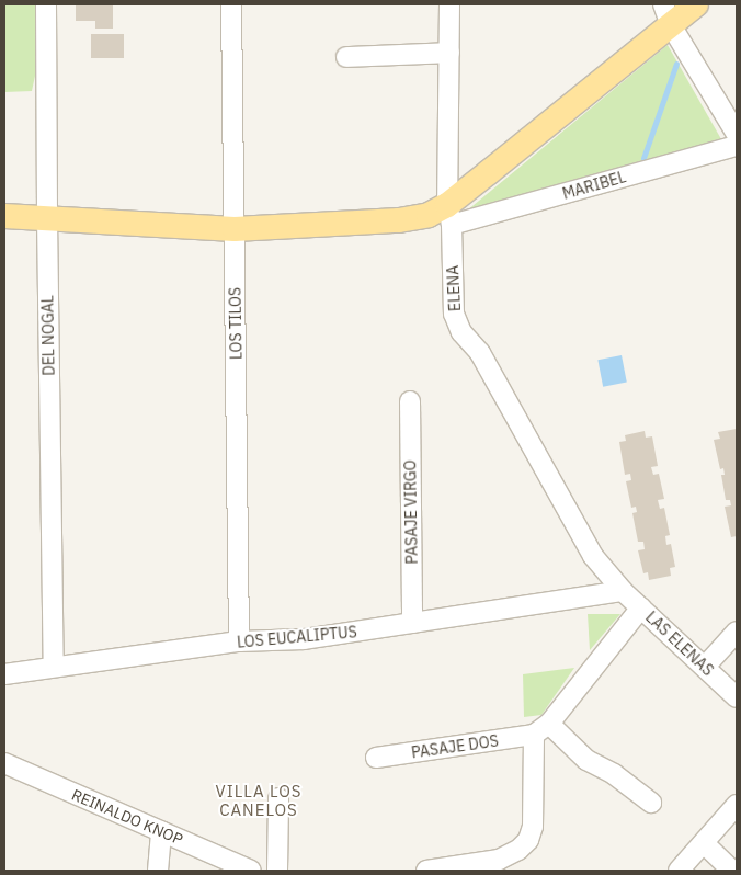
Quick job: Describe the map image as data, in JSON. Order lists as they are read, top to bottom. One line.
{"streets":{"street":["MARIBEL","ELENA","LOS TILOS","DEL NOGAL","PASAJE VIRGO","LOS EUCALIPTUS","LAS ELENAS","PASAJE DOS","REINALDO KNOP"]},"crossings":[["MARIBEL","ELENA"],["ELENA","LOS EUCALIPTUS"],["ELENA","LAS ELENAS"],["LOS TILOS","LOS EUCALIPTUS"],["DEL NOGAL","LOS EUCALIPTUS"],["PASAJE VIRGO","LOS EUCALIPTUS"],["LOS EUCALIPTUS","LAS ELENAS"]],"districts":["VILLA LOS CANELOS"]}
